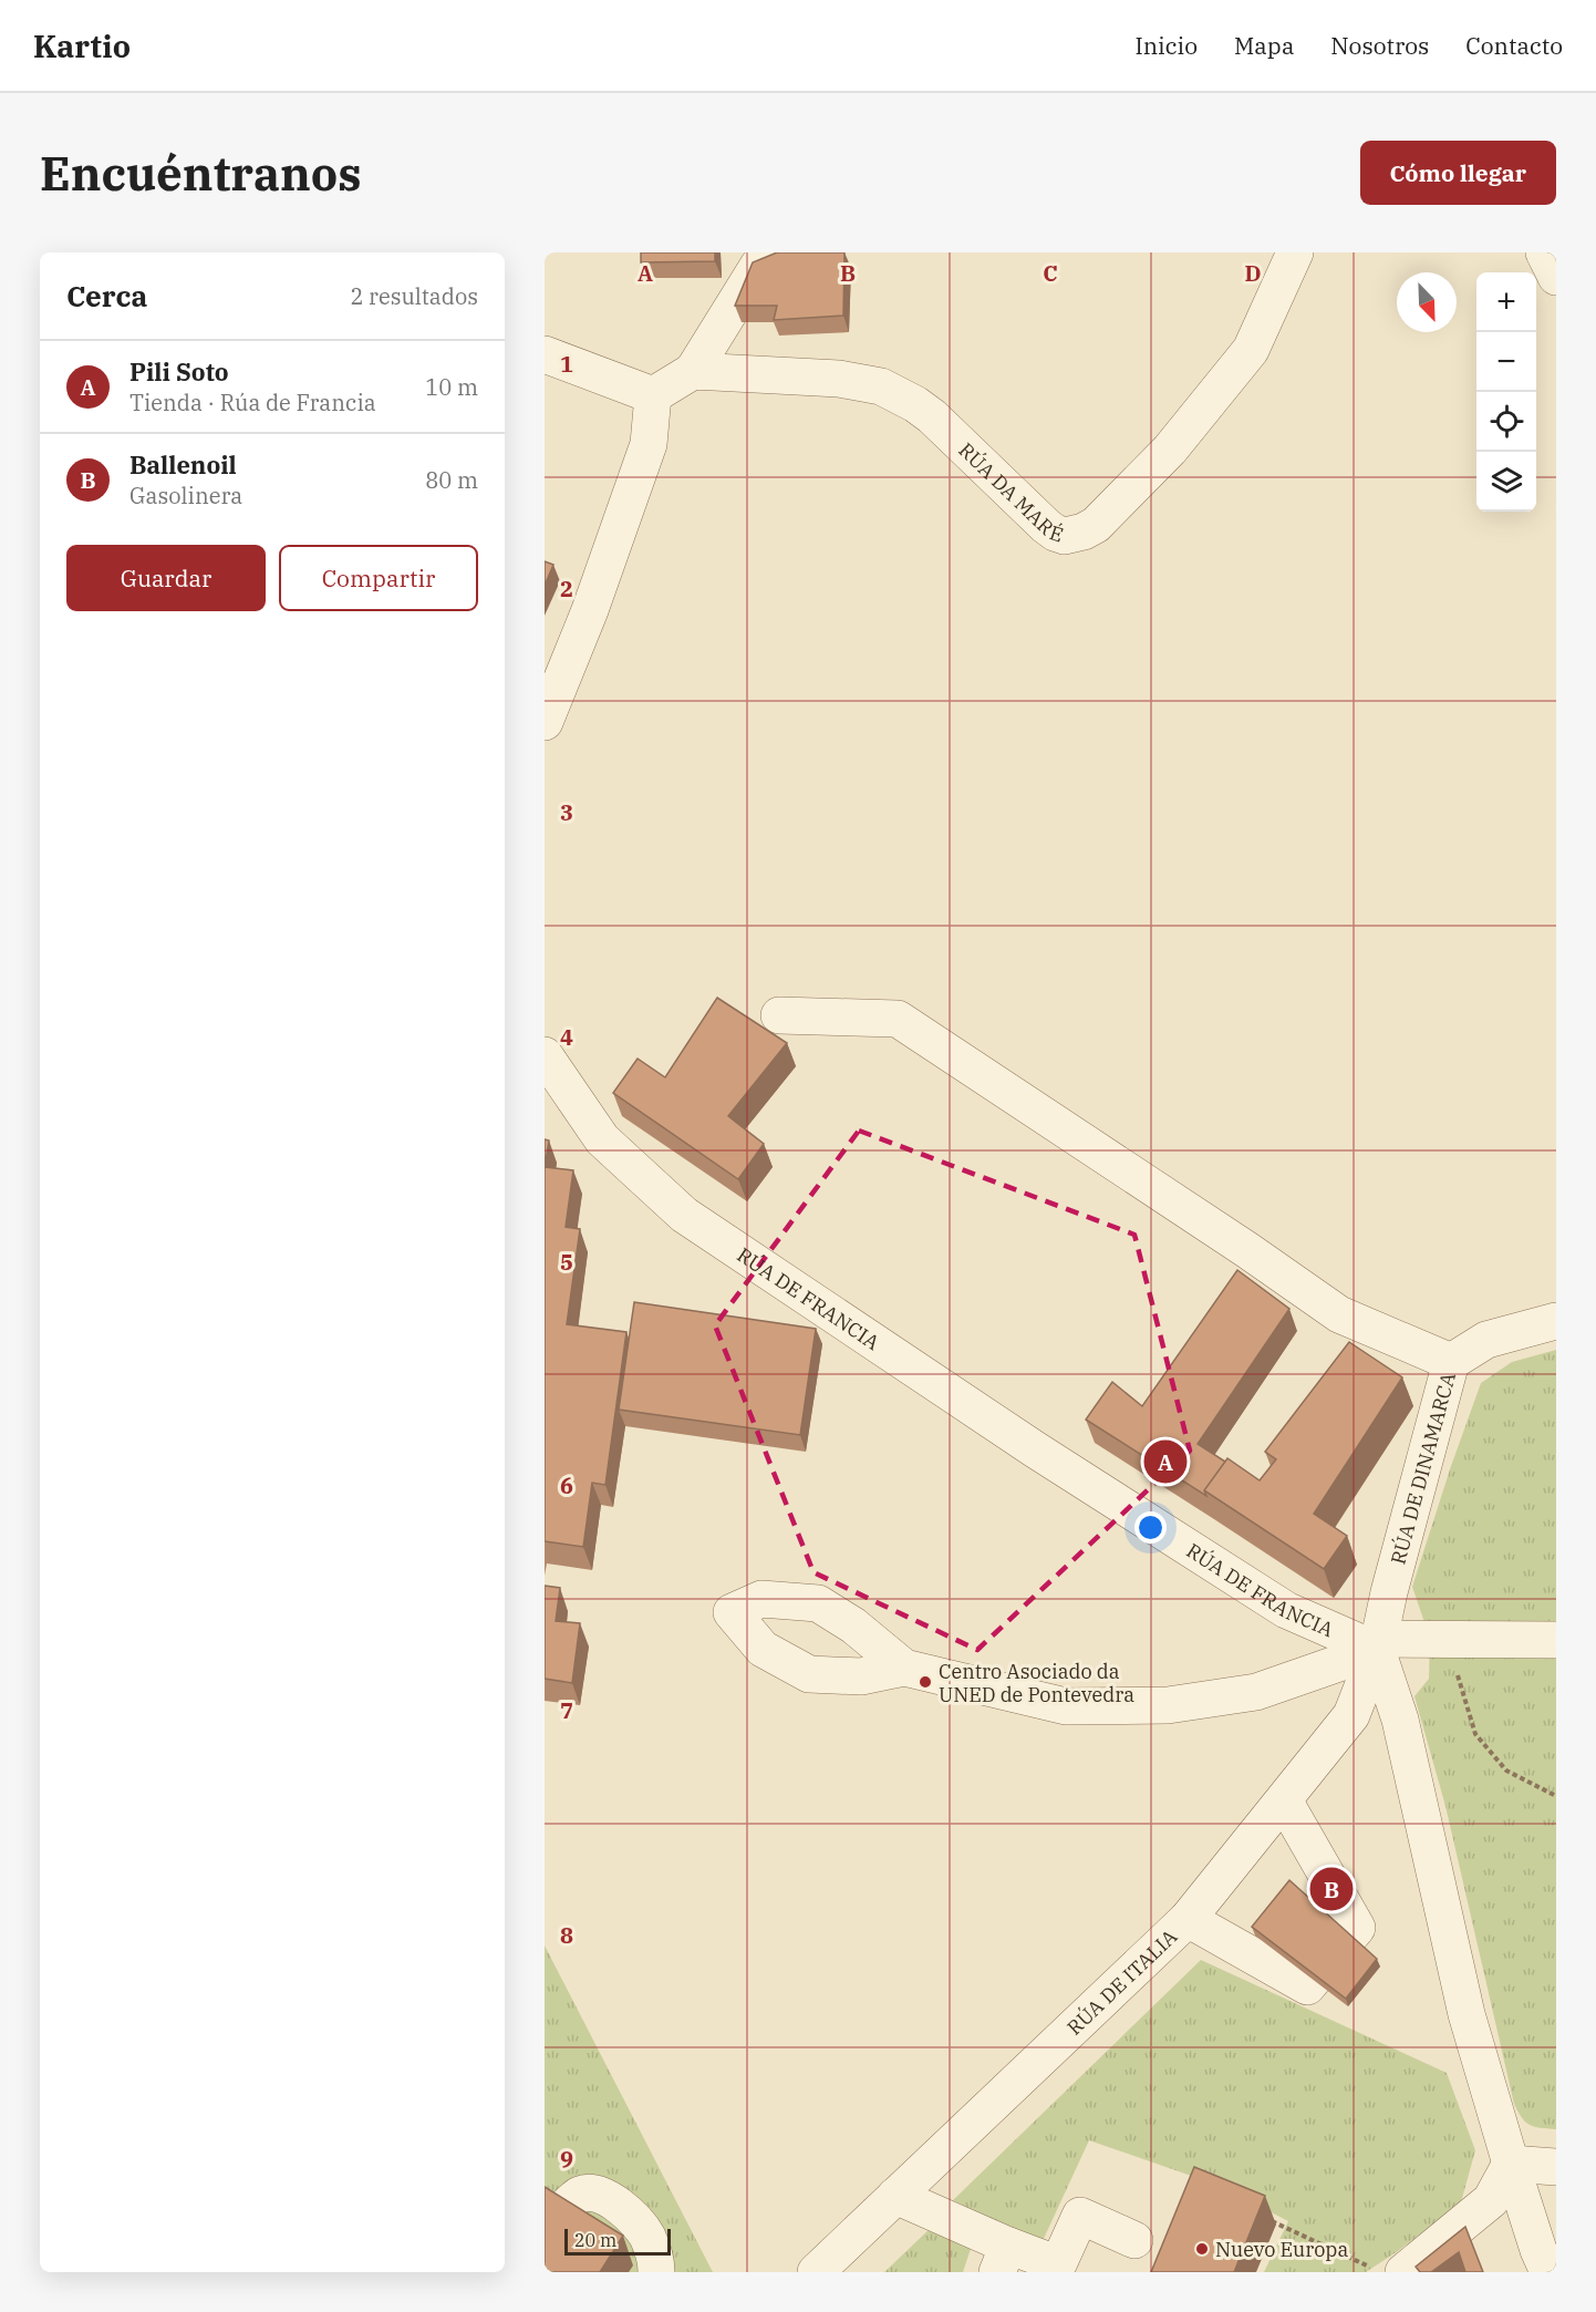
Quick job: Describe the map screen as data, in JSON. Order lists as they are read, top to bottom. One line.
{"streets":{"street":["RÚA DA MARÉ","RÚA DE FRANCIA","RÚA DE DINAMARCA","RÚA DE ITALIA"]},"crossings":[["RÚA DE FRANCIA","RÚA DE DINAMARCA"],["RÚA DE FRANCIA","RÚA DE ITALIA"],["RÚA DE DINAMARCA","RÚA DE ITALIA"]],"places":["Centro Asociado da UNED de Pontevedra","Nuevo Europa"],"scale_bar":"20 m","north":"bottom right","page":{"header":"Kartio","nav":["Inicio","Mapa","Nosotros","Contacto"],"buttons":["Cómo llegar",["Guardar","Compartir"]],"title":"Encuéntranos","heading":["Cerca","2 resultados"],"map_buttons":["+","−"],"list":[{"mark":"A","name":"Pili Soto","note":"Tienda · Rúa de Francia","value":"10 m"},{"mark":"B","name":"Ballenoil","note":"Gasolinera","value":"80 m"}],"pins":["A","B"],"scale":"20 m"},"grid":{"columns":["A","B","C","D"],"rows":["1","2","3","4","5","6","7","8","9"]}}
